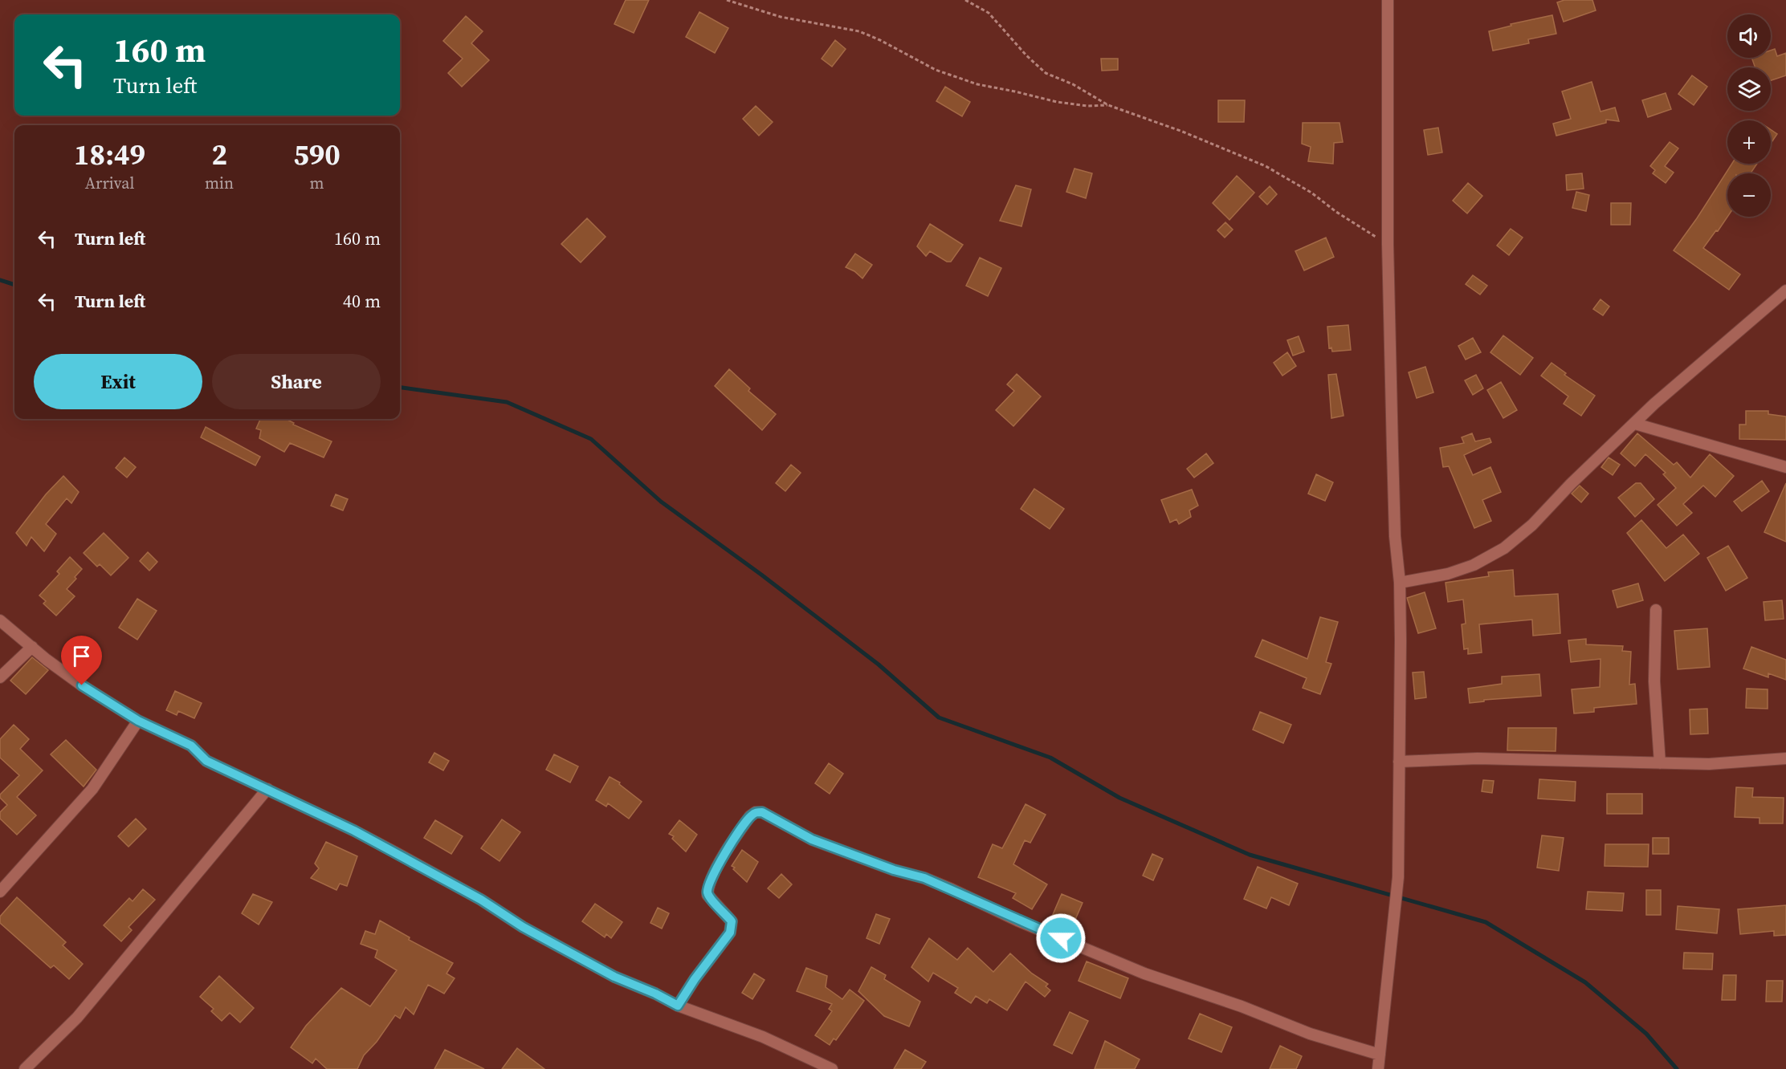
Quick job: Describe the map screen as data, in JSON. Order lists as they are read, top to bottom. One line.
{"page":{"map_buttons":["+","−"],"turn":["160 m","Turn left"],"eta":["18:49","Arrival","2","min","590","m"],"list":[{"name":"Turn left","value":"160 m"},{"name":"Turn left","value":"40 m"}],"buttons":["Exit","Share"]}}
